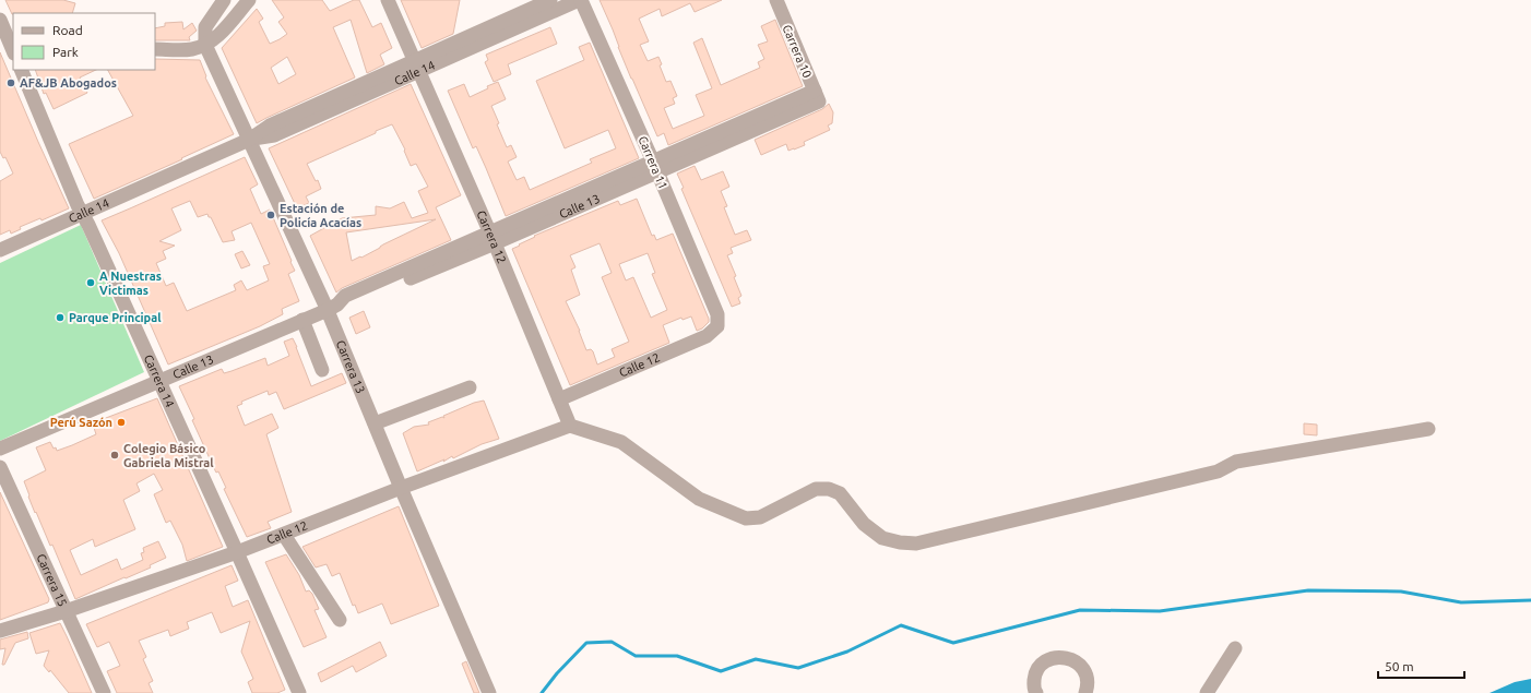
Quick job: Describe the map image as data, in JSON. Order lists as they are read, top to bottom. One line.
{"streets":{"street":["Carrera 10","Calle 14","Carrera 11","Calle 13","Carrera 12","Calle 12","Carrera 13","Carrera 14","Carrera 15"]},"crossings":[["Carrera 10","Calle 13"],["Calle 14","Carrera 11"],["Calle 14","Carrera 12"],["Calle 14","Carrera 13"],["Calle 14","Carrera 14"],["Carrera 11","Calle 13"],["Carrera 11","Calle 12"],["Calle 13","Carrera 12"],["Calle 13","Carrera 13"],["Calle 13","Carrera 14"],["Carrera 12","Calle 12"],["Calle 12","Carrera 13"],["Calle 12","Carrera 14"],["Calle 12","Carrera 15"]],"places":["AF&JB Abogados","Estación de Policía Acacías","A Nuestras Victimas","Parque Principal","Perú Sazón","Colegio Básico Gabriela Mistral"],"legend":["Road","Park"],"scale_bar":"50 m"}
